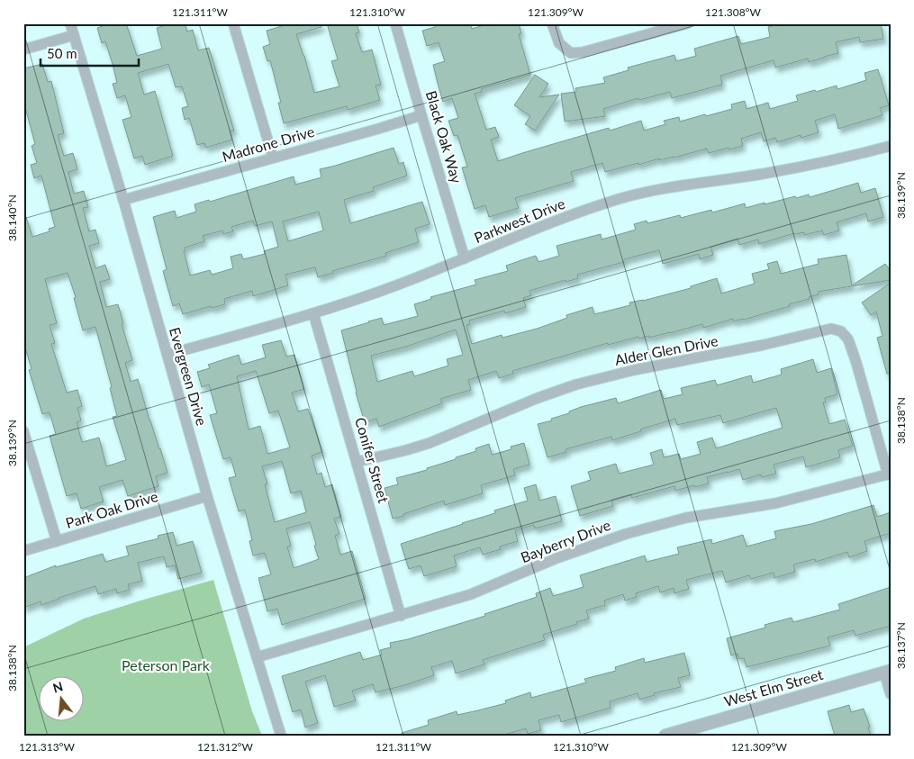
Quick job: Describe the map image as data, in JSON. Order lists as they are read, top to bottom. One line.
{"streets":{"street":["Black Oak Way","Madrone Drive","Parkwest Drive","Alder Glen Drive","Evergreen Drive","Conifer Street","Park Oak Drive","Bayberry Drive","West Elm Street"]},"crossings":[["Black Oak Way","Madrone Drive"],["Black Oak Way","Parkwest Drive"],["Madrone Drive","Evergreen Drive"],["Parkwest Drive","Evergreen Drive"],["Parkwest Drive","Conifer Street"],["Alder Glen Drive","Conifer Street"],["Alder Glen Drive","Bayberry Drive"],["Evergreen Drive","Park Oak Drive"],["Evergreen Drive","Bayberry Drive"],["Conifer Street","Bayberry Drive"]],"parks":["Peterson Park"],"scale_bar":"50 m","north":"top","coordinates":["121.311°W","121.310°W","121.309°W","121.308°W","38.139°N","38.140°N","38.138°N","38.137°N","121.313°W","121.312°W"]}
